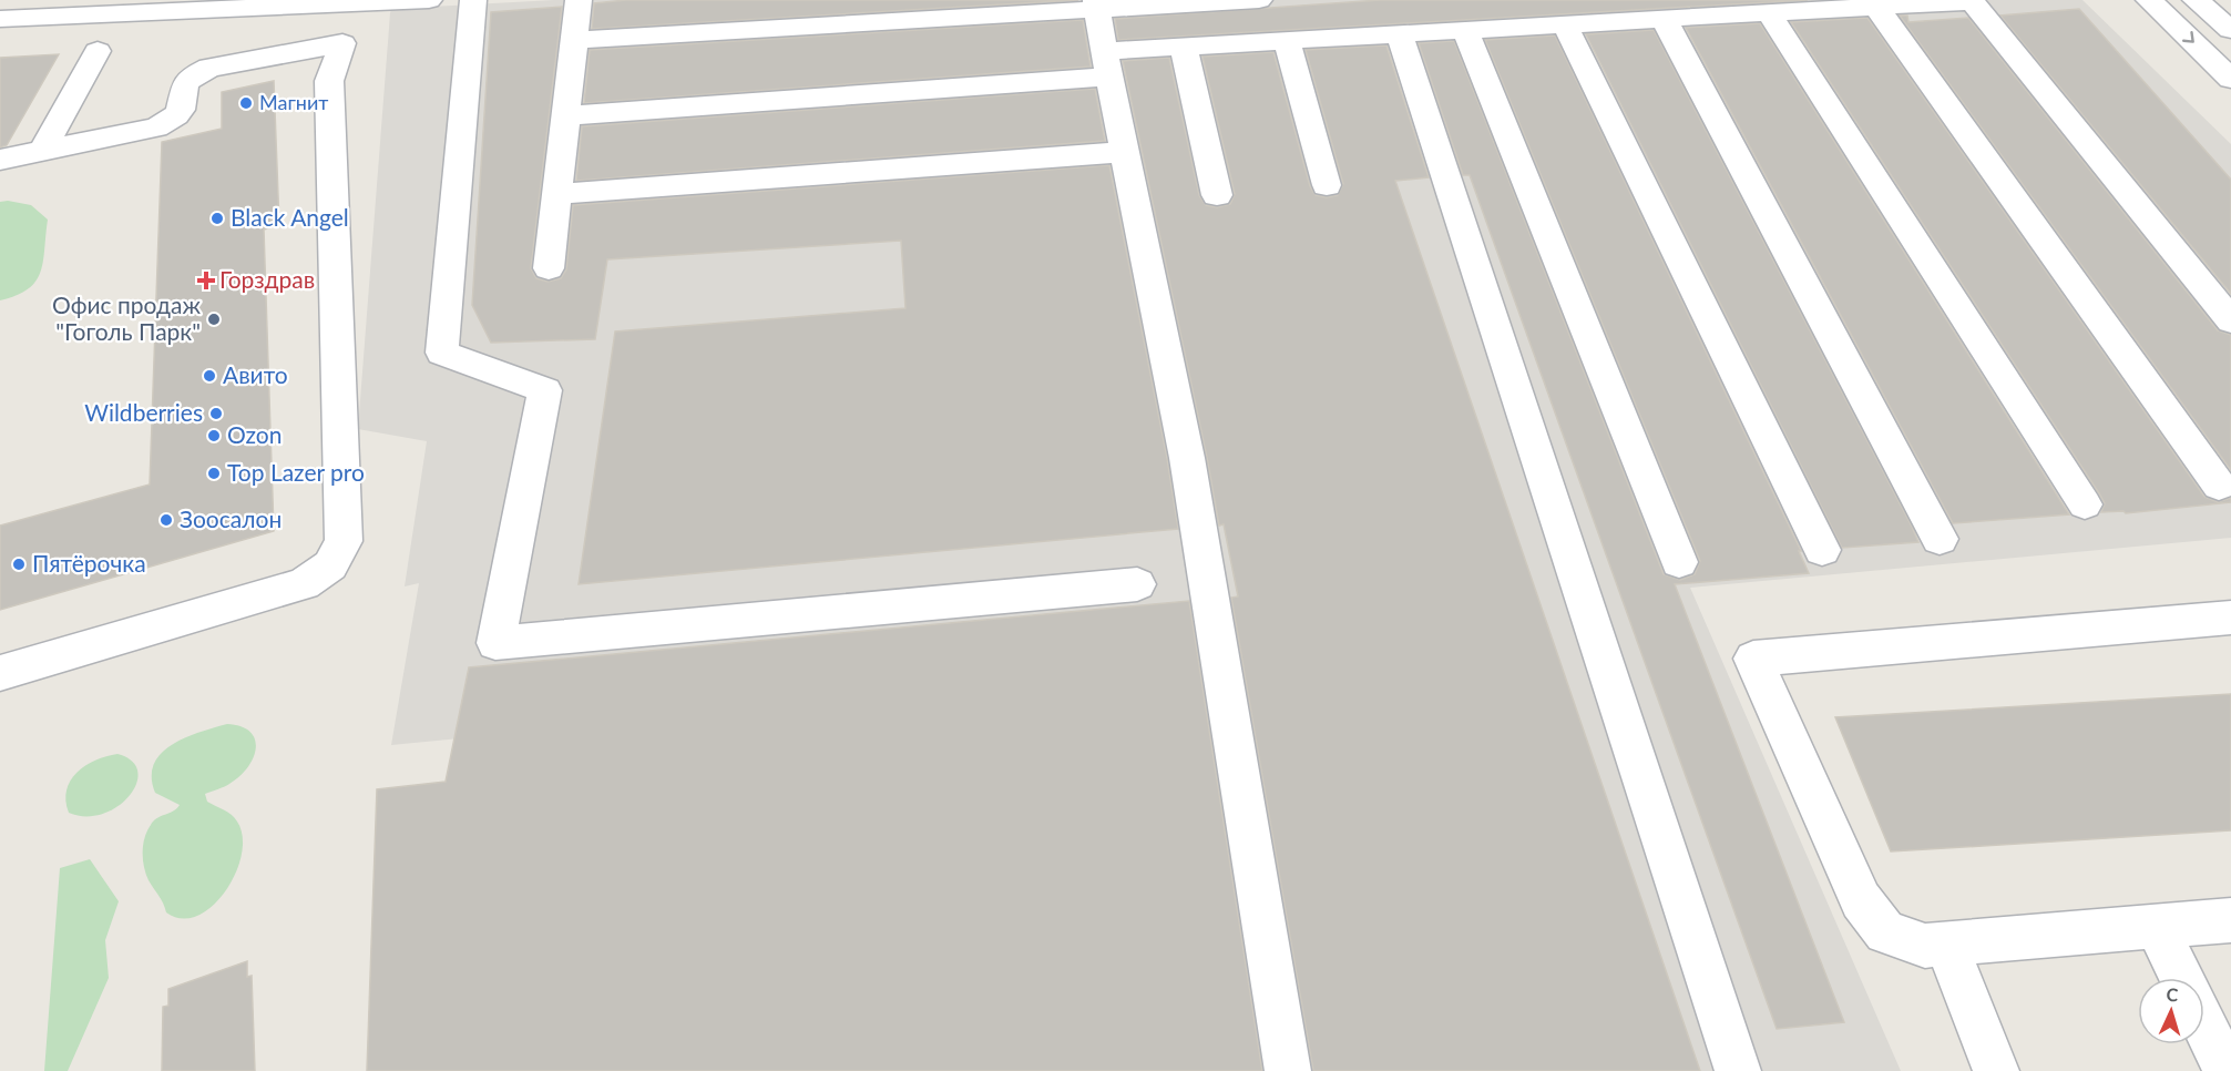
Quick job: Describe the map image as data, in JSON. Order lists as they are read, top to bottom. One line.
{"places":{"other":["Магнит","Black Angel","Офис продаж \"Гоголь Парк\"","Авито","Wildberries","Ozon","Top Lazer pro","Зоосалон","Пятёрочка"],"health":["Горздрав"]},"north":"top"}
